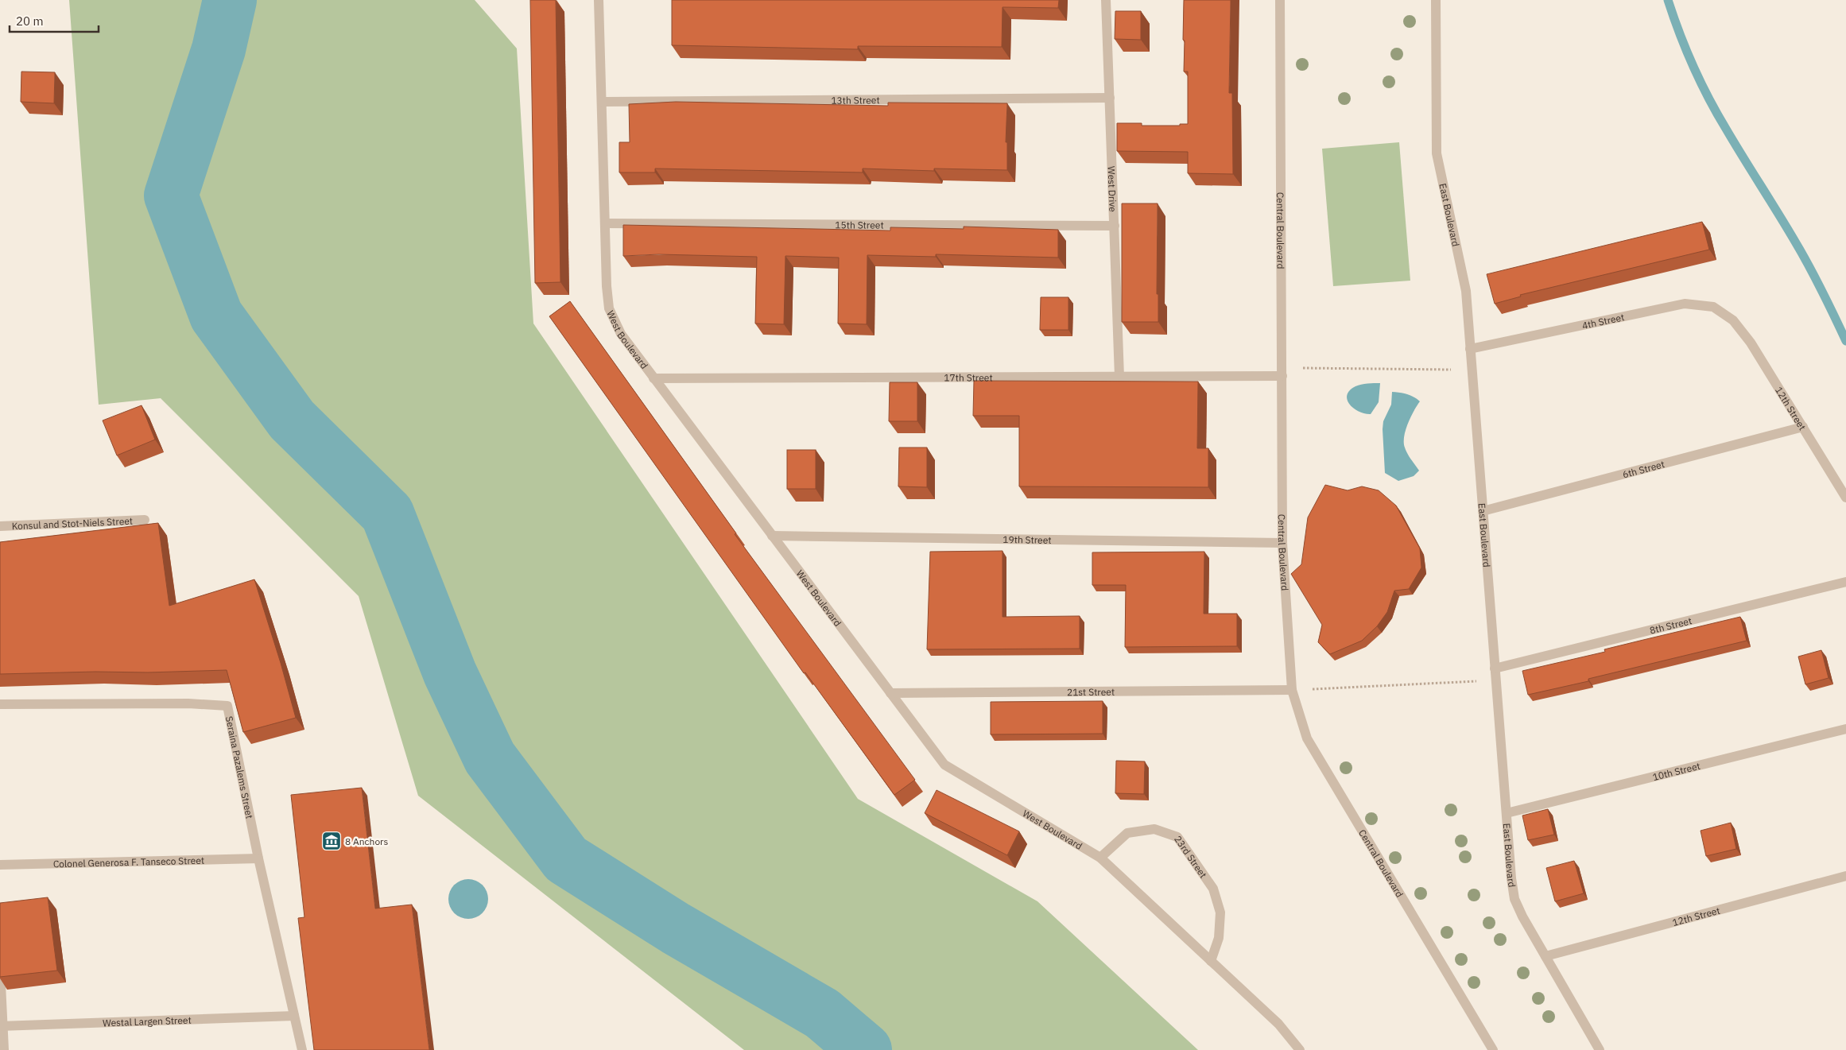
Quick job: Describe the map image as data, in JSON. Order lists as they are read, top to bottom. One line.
{"streets":{"street":["13th Street","West Drive","East Boulevard","15th Street","Central Boulevard","4th Street","West Boulevard","17th Street","12th Street","6th Street","Konsul and Stot-Niels Street","19th Street","8th Street","21st Street","Seraina Pazalems Street","10th Street","23rd Street","Colonel Generosa F. Tanseco Street","Westal Largen Street"]},"crossings":[["13th Street","West Drive"],["13th Street","West Boulevard"],["West Drive","15th Street"],["West Drive","17th Street"],["East Boulevard","4th Street"],["East Boulevard","12th Street"],["East Boulevard","6th Street"],["East Boulevard","8th Street"],["East Boulevard","10th Street"],["15th Street","West Boulevard"],["Central Boulevard","17th Street"],["Central Boulevard","19th Street"],["Central Boulevard","21st Street"],["4th Street","12th Street"],["West Boulevard","17th Street"],["West Boulevard","19th Street"],["West Boulevard","21st Street"],["West Boulevard","23rd Street"],["12th Street","6th Street"],["Seraina Pazalems Street","Colonel Generosa F. Tanseco Street"],["Seraina Pazalems Street","Westal Largen Street"]],"places":{"museum":["8 Anchors"]},"scale_bar":"20 m"}
